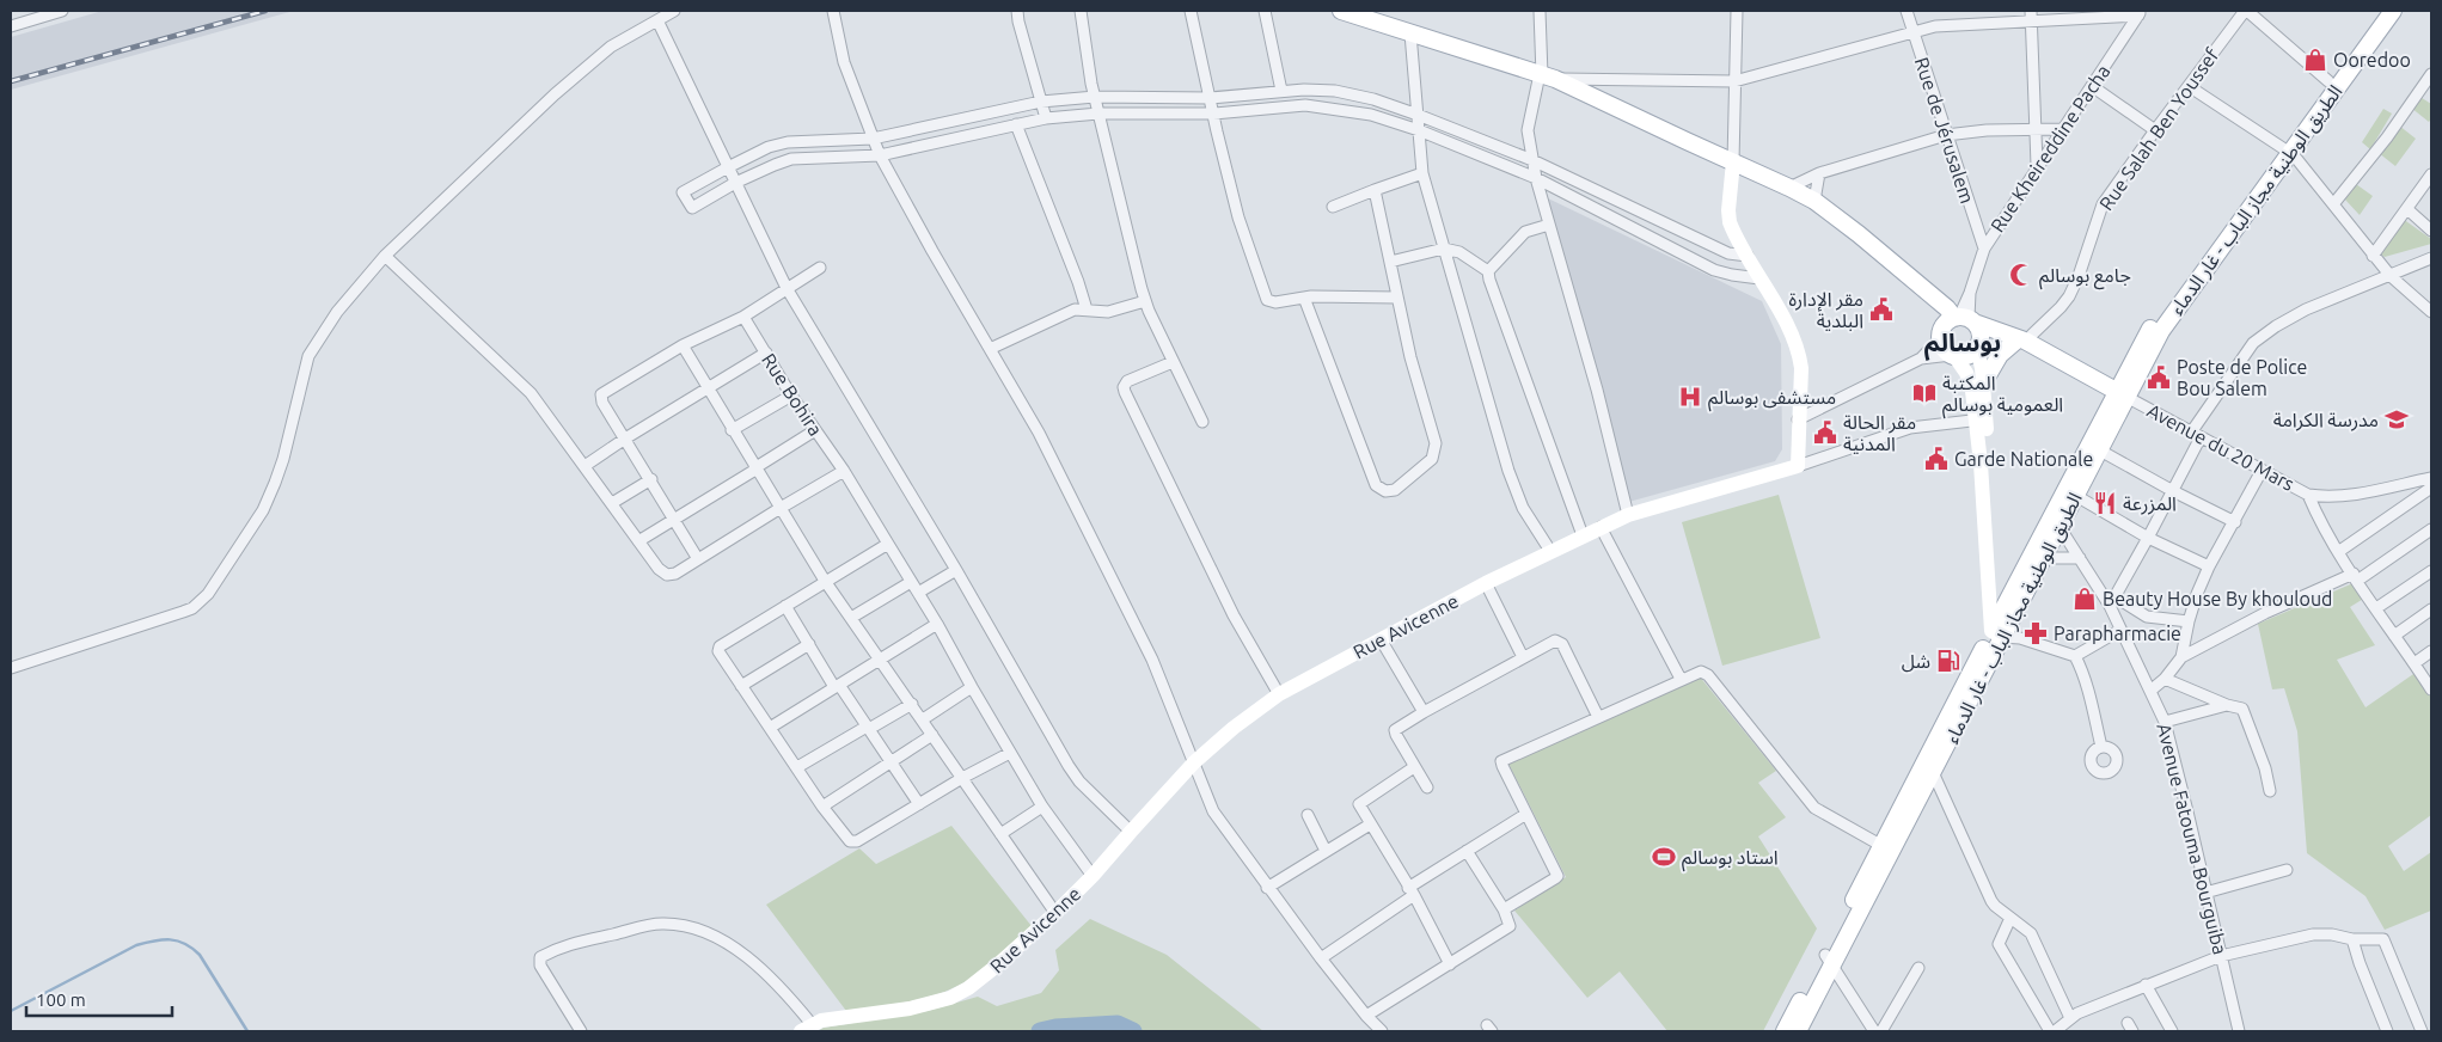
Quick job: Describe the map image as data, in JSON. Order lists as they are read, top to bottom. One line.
{"streets":{"main road":["الطريق الوطنية مجاز الباب - غار الدماء","Avenue du 20 Mars"],"street":["Rue Salah Ben Youssef","Rue de Jérusalem","Rue Kheireddine Pacha","Rue Bohira","Rue Avicenne","Avenue Fatouma Bourguiba"]},"crossings":[["Rue Salah Ben Youssef","Avenue du 20 Mars"],["Rue de Jérusalem","Rue Kheireddine Pacha"],["Rue Kheireddine Pacha","Avenue du 20 Mars"],["الطريق الوطنية مجاز الباب - غار الدماء","Avenue du 20 Mars"],["الطريق الوطنية مجاز الباب - غار الدماء","Avenue Fatouma Bourguiba"],["Rue Bohira","Rue Avicenne"]],"districts":["بوسالم"],"places":{"shop":["Ooredoo","Beauty House By khouloud"],"mosque":["جامع بوسالم"],"public building":["مقر الإدارة البلدية","Poste de Police Bou Salem","مقر الحالة المدنية","Garde Nationale"],"library":["المكتبة العمومية بوسالم"],"hospital":["مستشفى بوسالم"],"school or university":["مدرسة الكرامة"],"restaurant":["المزرعة"],"pharmacy":["Parapharmacie"],"fuel station":["شل"],"sports":["استاد بوسالم"]},"scale_bar":"100 m"}
